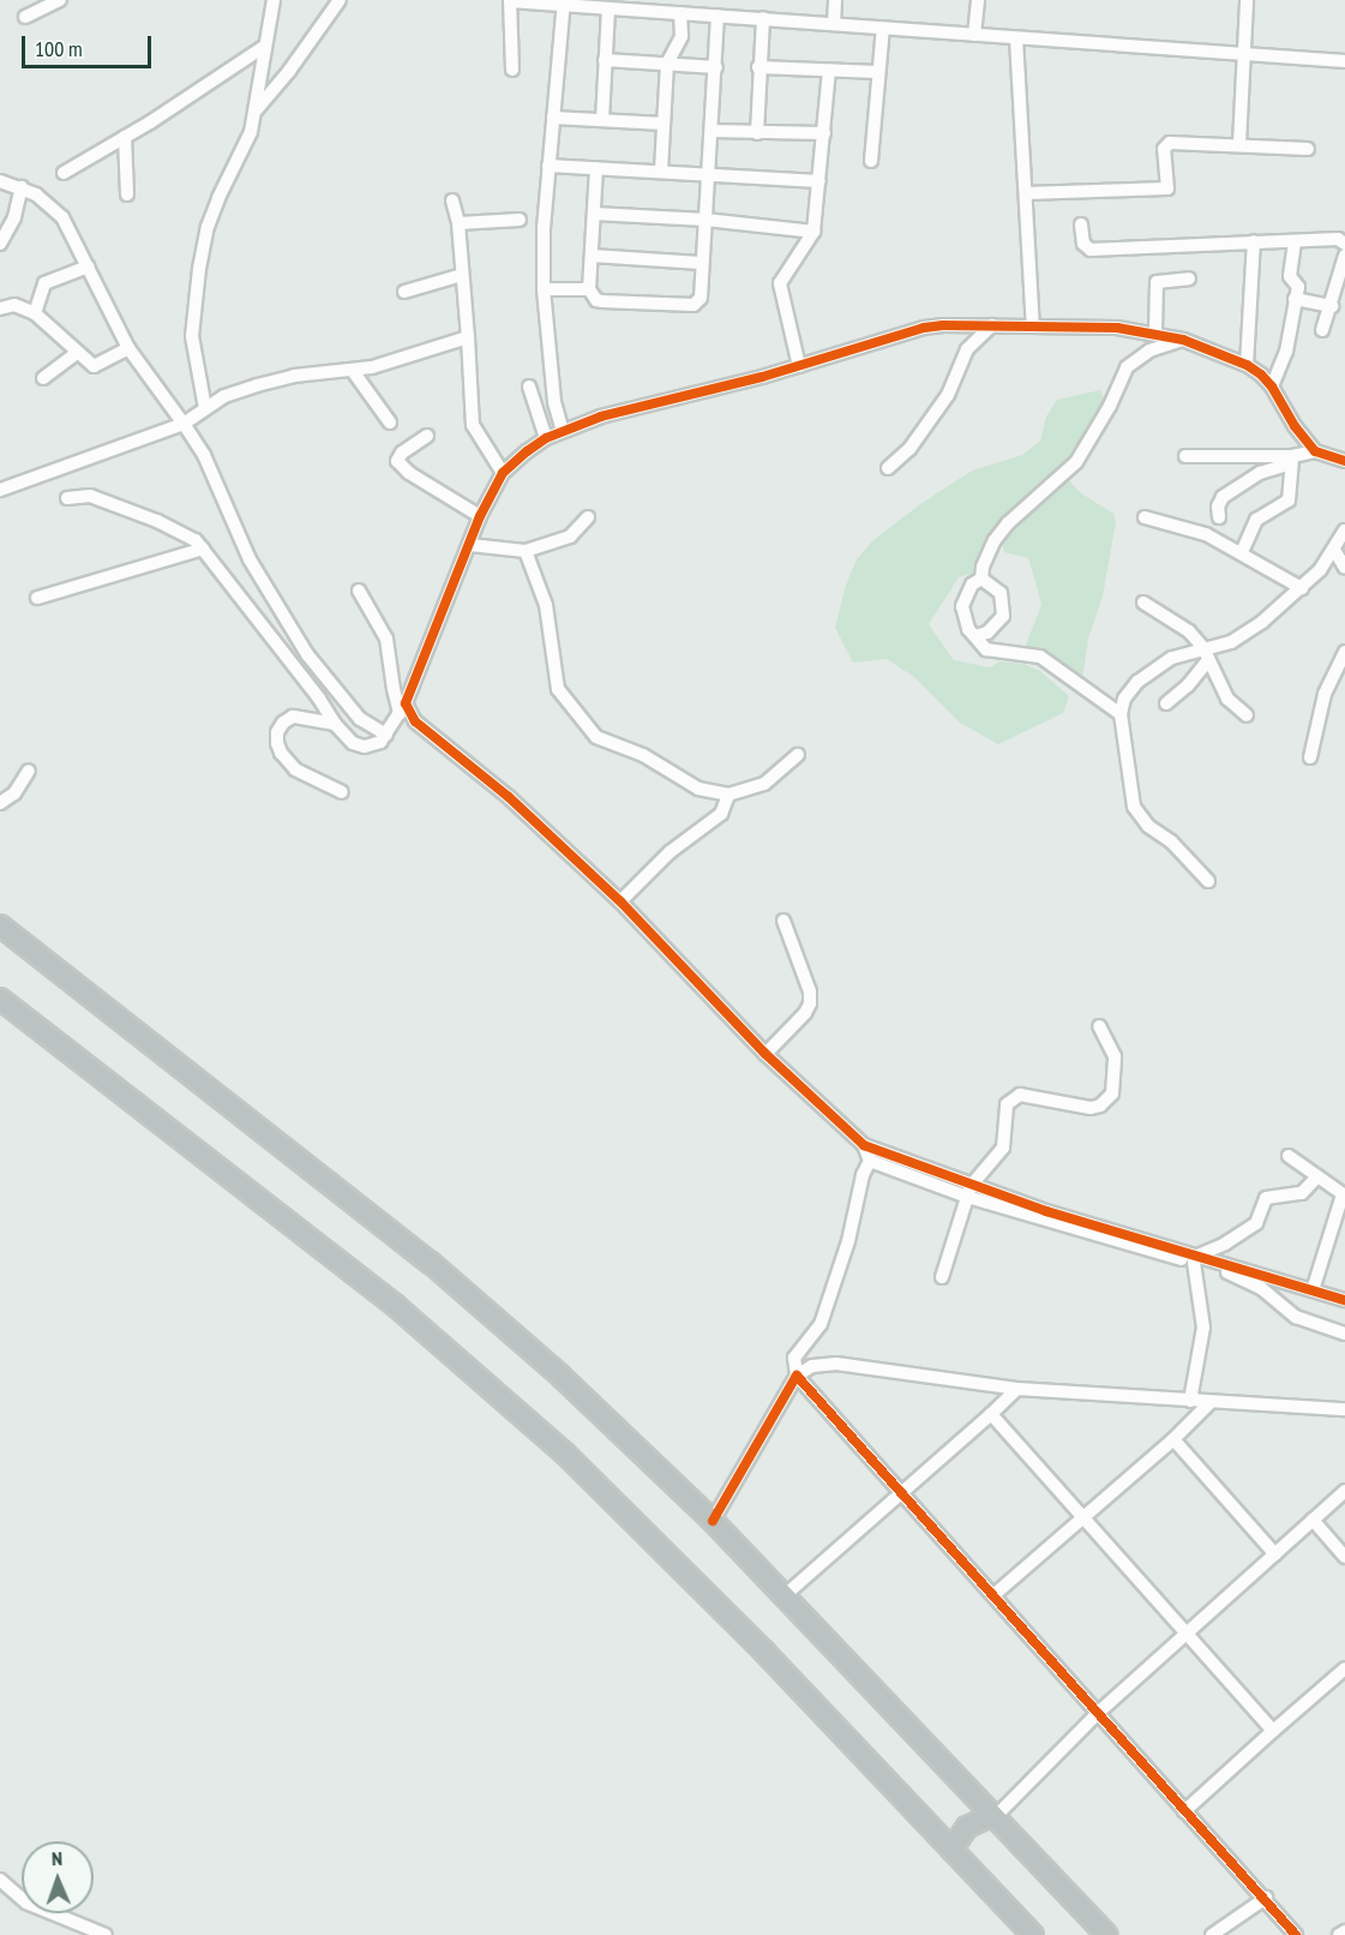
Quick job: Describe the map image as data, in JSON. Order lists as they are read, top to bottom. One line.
{"scale_bar":"100 m","north":"top"}
